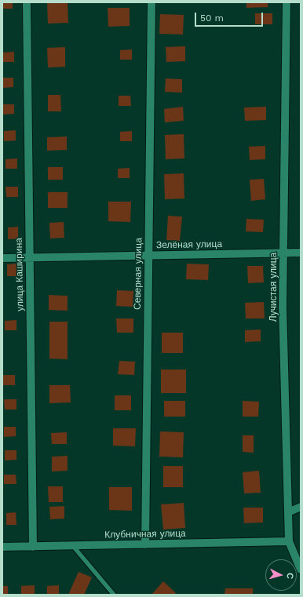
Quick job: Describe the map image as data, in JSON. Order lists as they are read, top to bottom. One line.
{"streets":{"street":["Зелёная улица","Северная улица","улица Каширина","Лучистая улица","Клубничная улица"]},"crossings":[["Зелёная улица","Северная улица"],["Зелёная улица","улица Каширина"],["Зелёная улица","Лучистая улица"],["Северная улица","Клубничная улица"],["улица Каширина","Клубничная улица"],["Лучистая улица","Клубничная улица"]],"scale_bar":"50 m","north":"right"}
